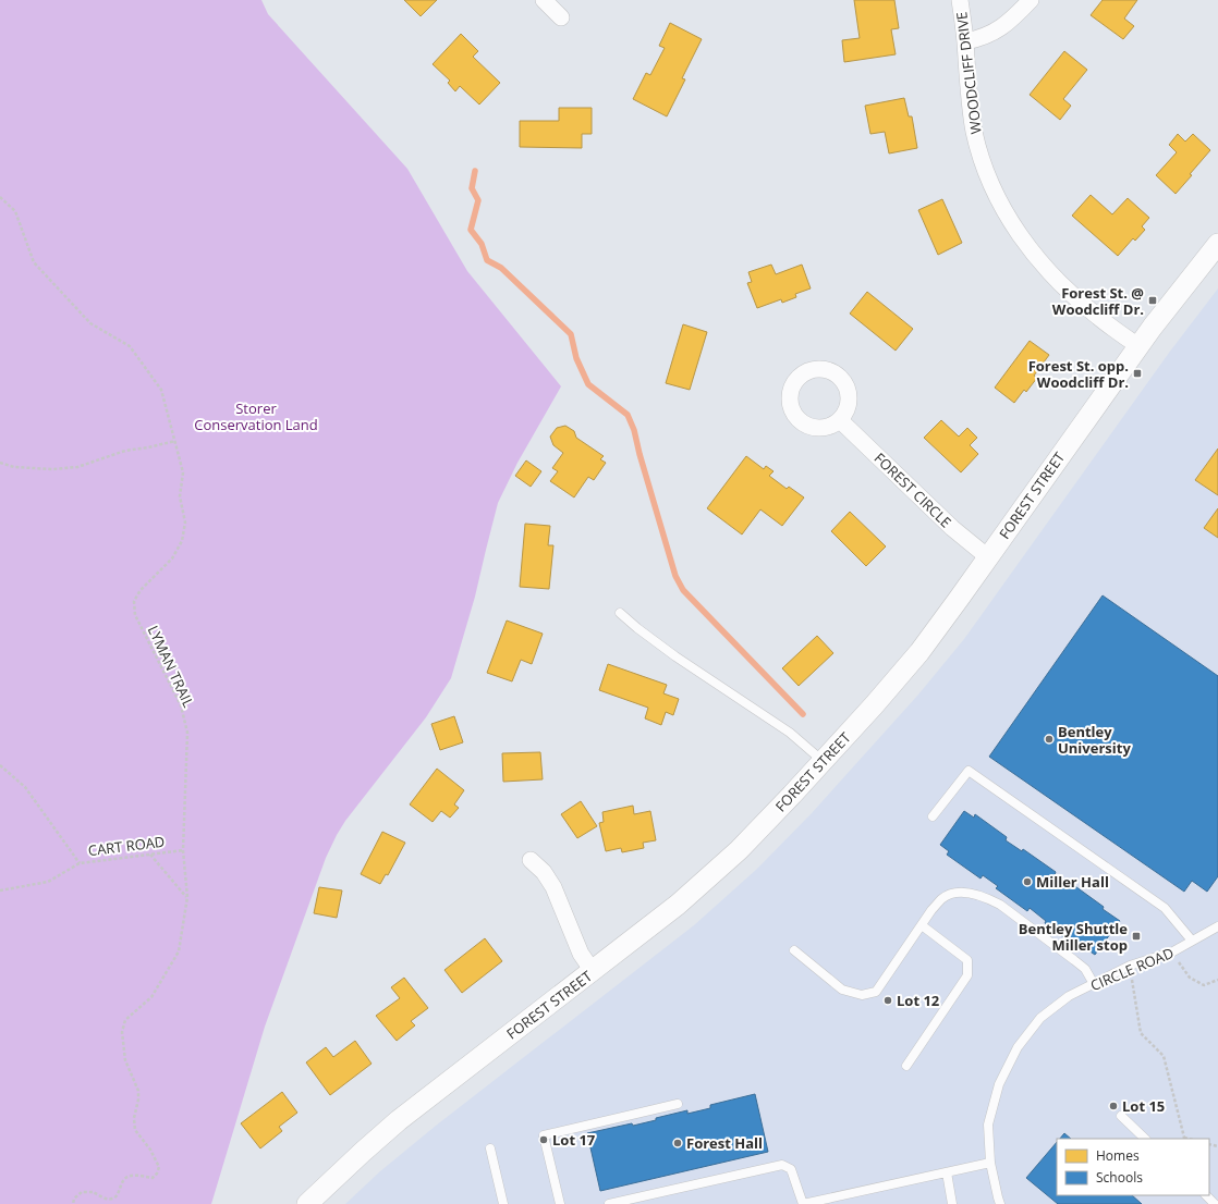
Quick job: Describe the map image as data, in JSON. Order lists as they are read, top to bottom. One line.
{"streets":{"street":["WOODCLIFF DRIVE","FOREST CIRCLE","FOREST STREET"],"lane":["CIRCLE ROAD"],"path":["LYMAN TRAIL","CART ROAD"]},"crossings":[["WOODCLIFF DRIVE","FOREST STREET"],["FOREST CIRCLE","FOREST STREET"],["LYMAN TRAIL","CART ROAD"]],"parks":["Storer Conservation Land"],"places":{"transit":["Forest St. @ Woodcliff Dr.","Forest St. opp. Woodcliff Dr.","Bentley Shuttle Miller stop"],"other":["Bentley University","Miller Hall","Lot 12","Lot 15","Lot 17","Forest Hall"]},"legend":["Homes","Schools"]}
